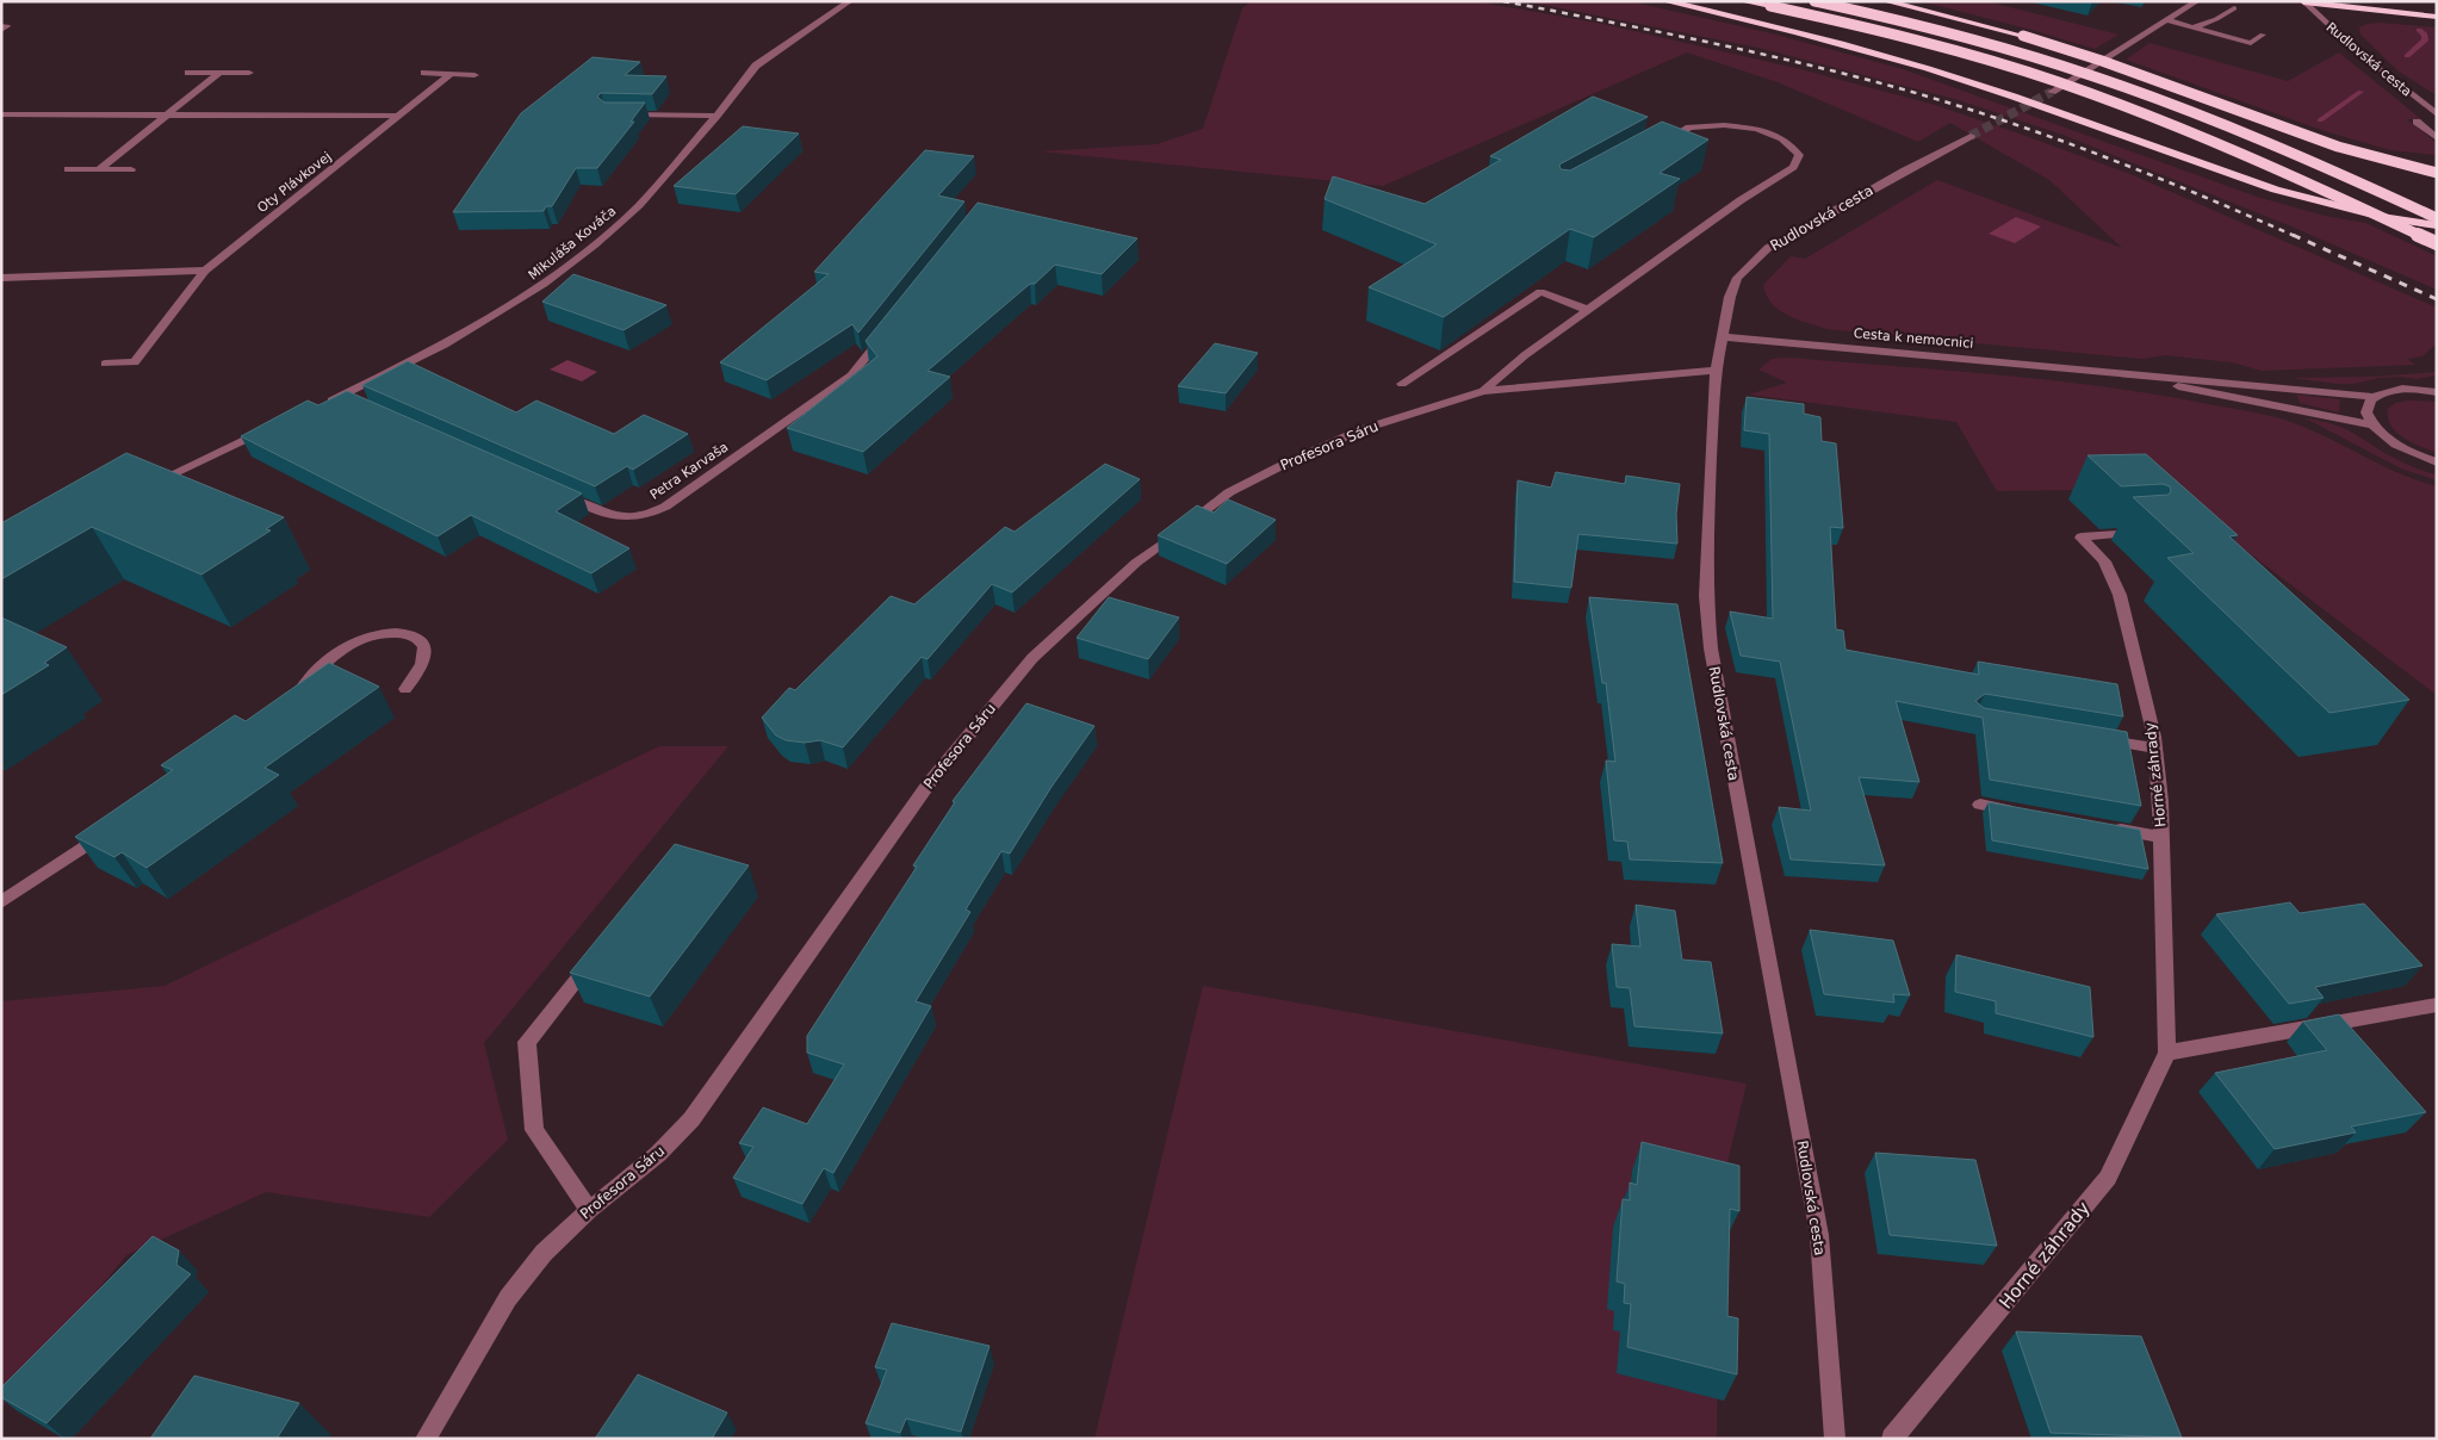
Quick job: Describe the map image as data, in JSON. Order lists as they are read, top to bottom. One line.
{"streets":{"street":["Rudlovská cesta","Oty Plávkovej","Mikuláša Kováča","Cesta k nemocnici","Profesora Sáru","Petra Karvaša","Horné záhrady"]},"crossings":[["Rudlovská cesta","Cesta k nemocnici"],["Rudlovská cesta","Profesora Sáru"]]}
